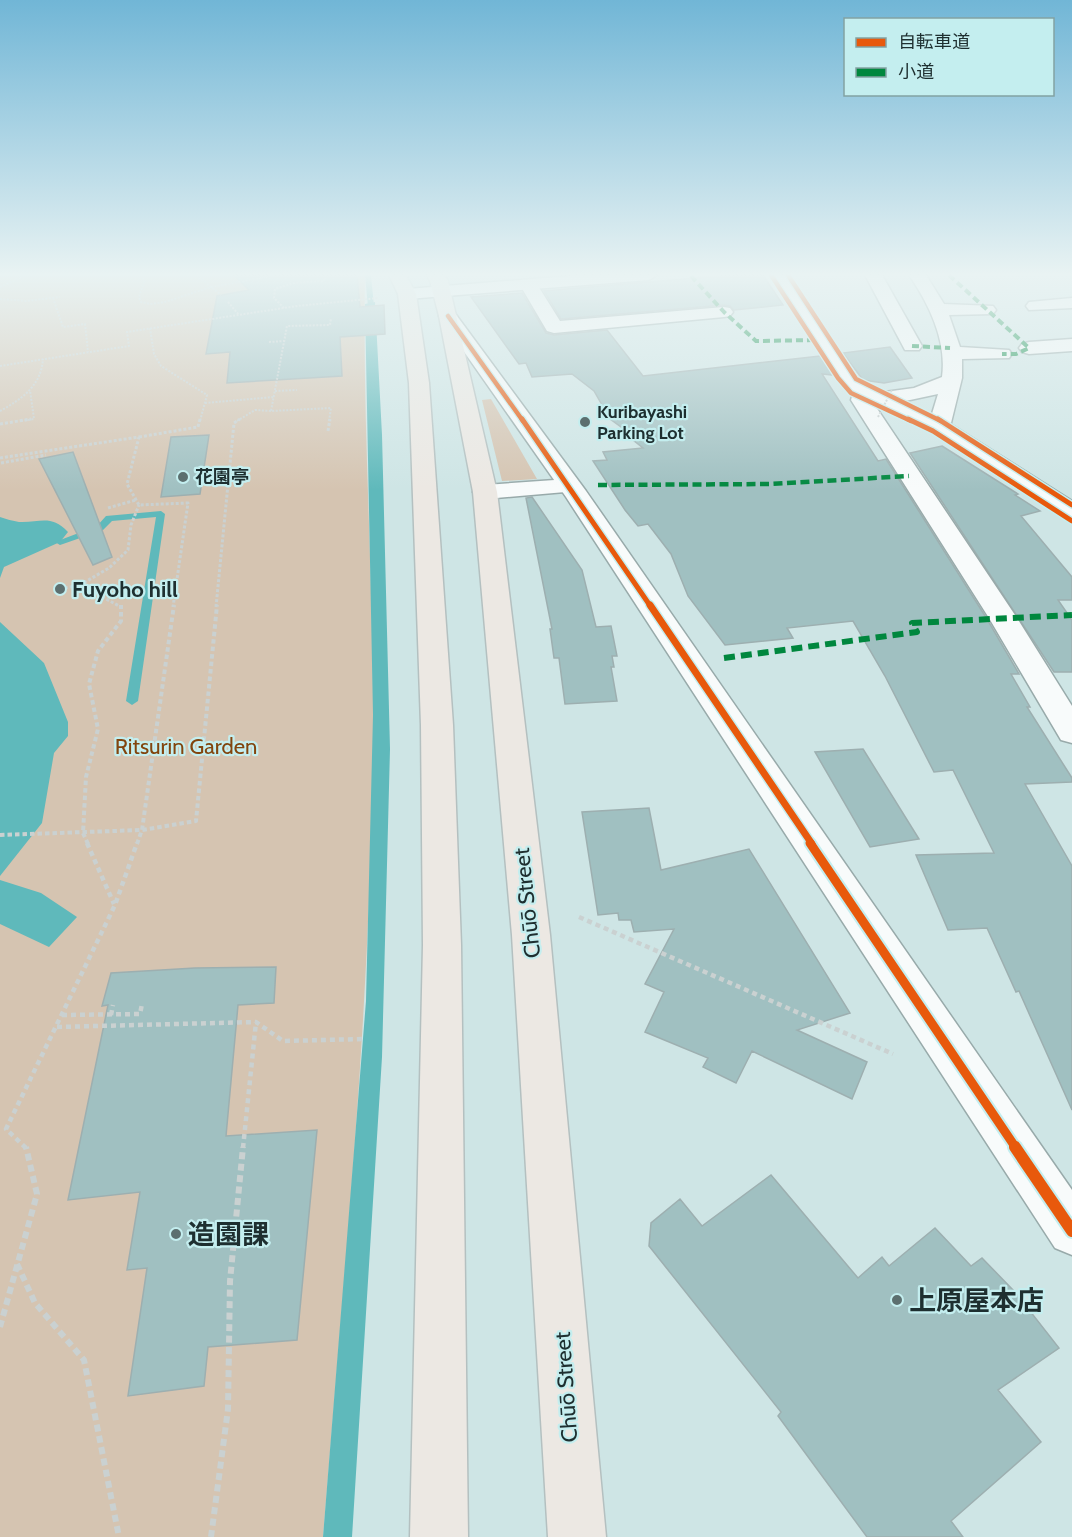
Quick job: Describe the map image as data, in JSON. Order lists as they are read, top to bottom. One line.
{"streets":{"highway":["Chūō Street"]},"parks":["Ritsurin Garden"],"places":["Kuribayashi Parking Lot","花園亭","Fuyoho hill","造園課","上原屋本店"],"legend":["自転車道","小道"]}
